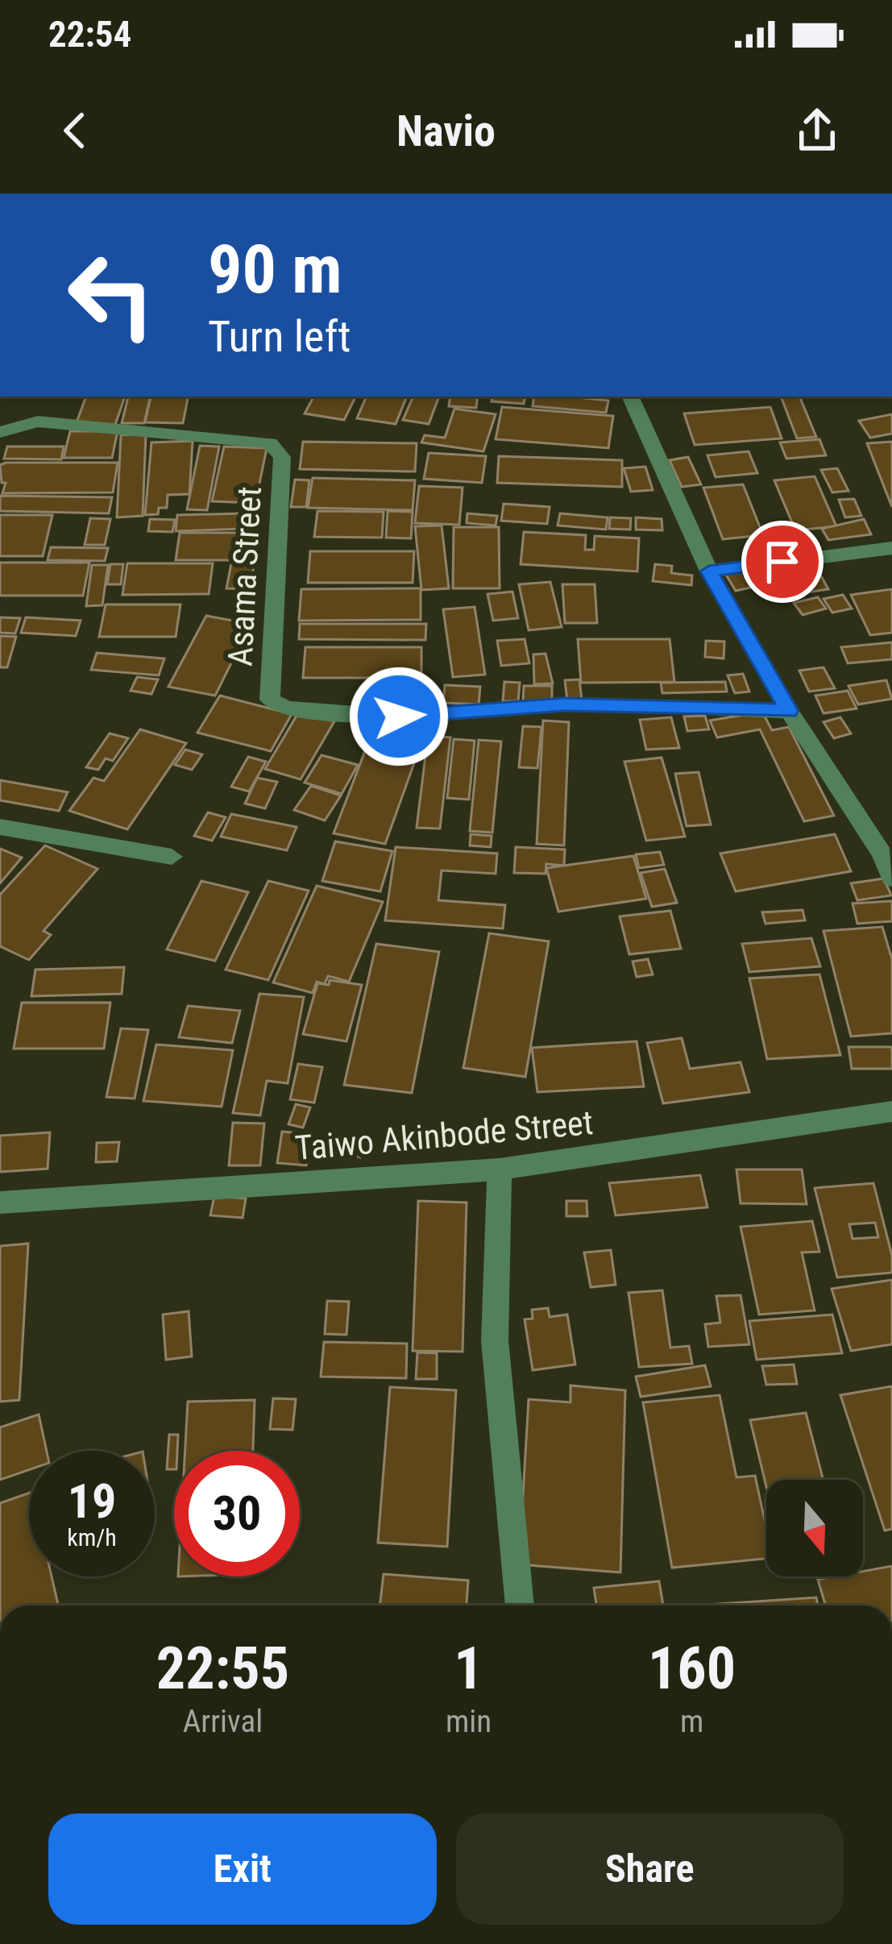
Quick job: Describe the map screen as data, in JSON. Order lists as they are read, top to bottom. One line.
{"streets":{"street":["Asama Street","Taiwo Akinbode Street"]},"north":"bottom","page":{"status":"22:54","header":"Navio","turn":["90 m","Turn left"],"speed":"19 km/h","limit":"30","eta":["22:55","Arrival","1","min","160","m"],"buttons":["Exit","Share"]}}
